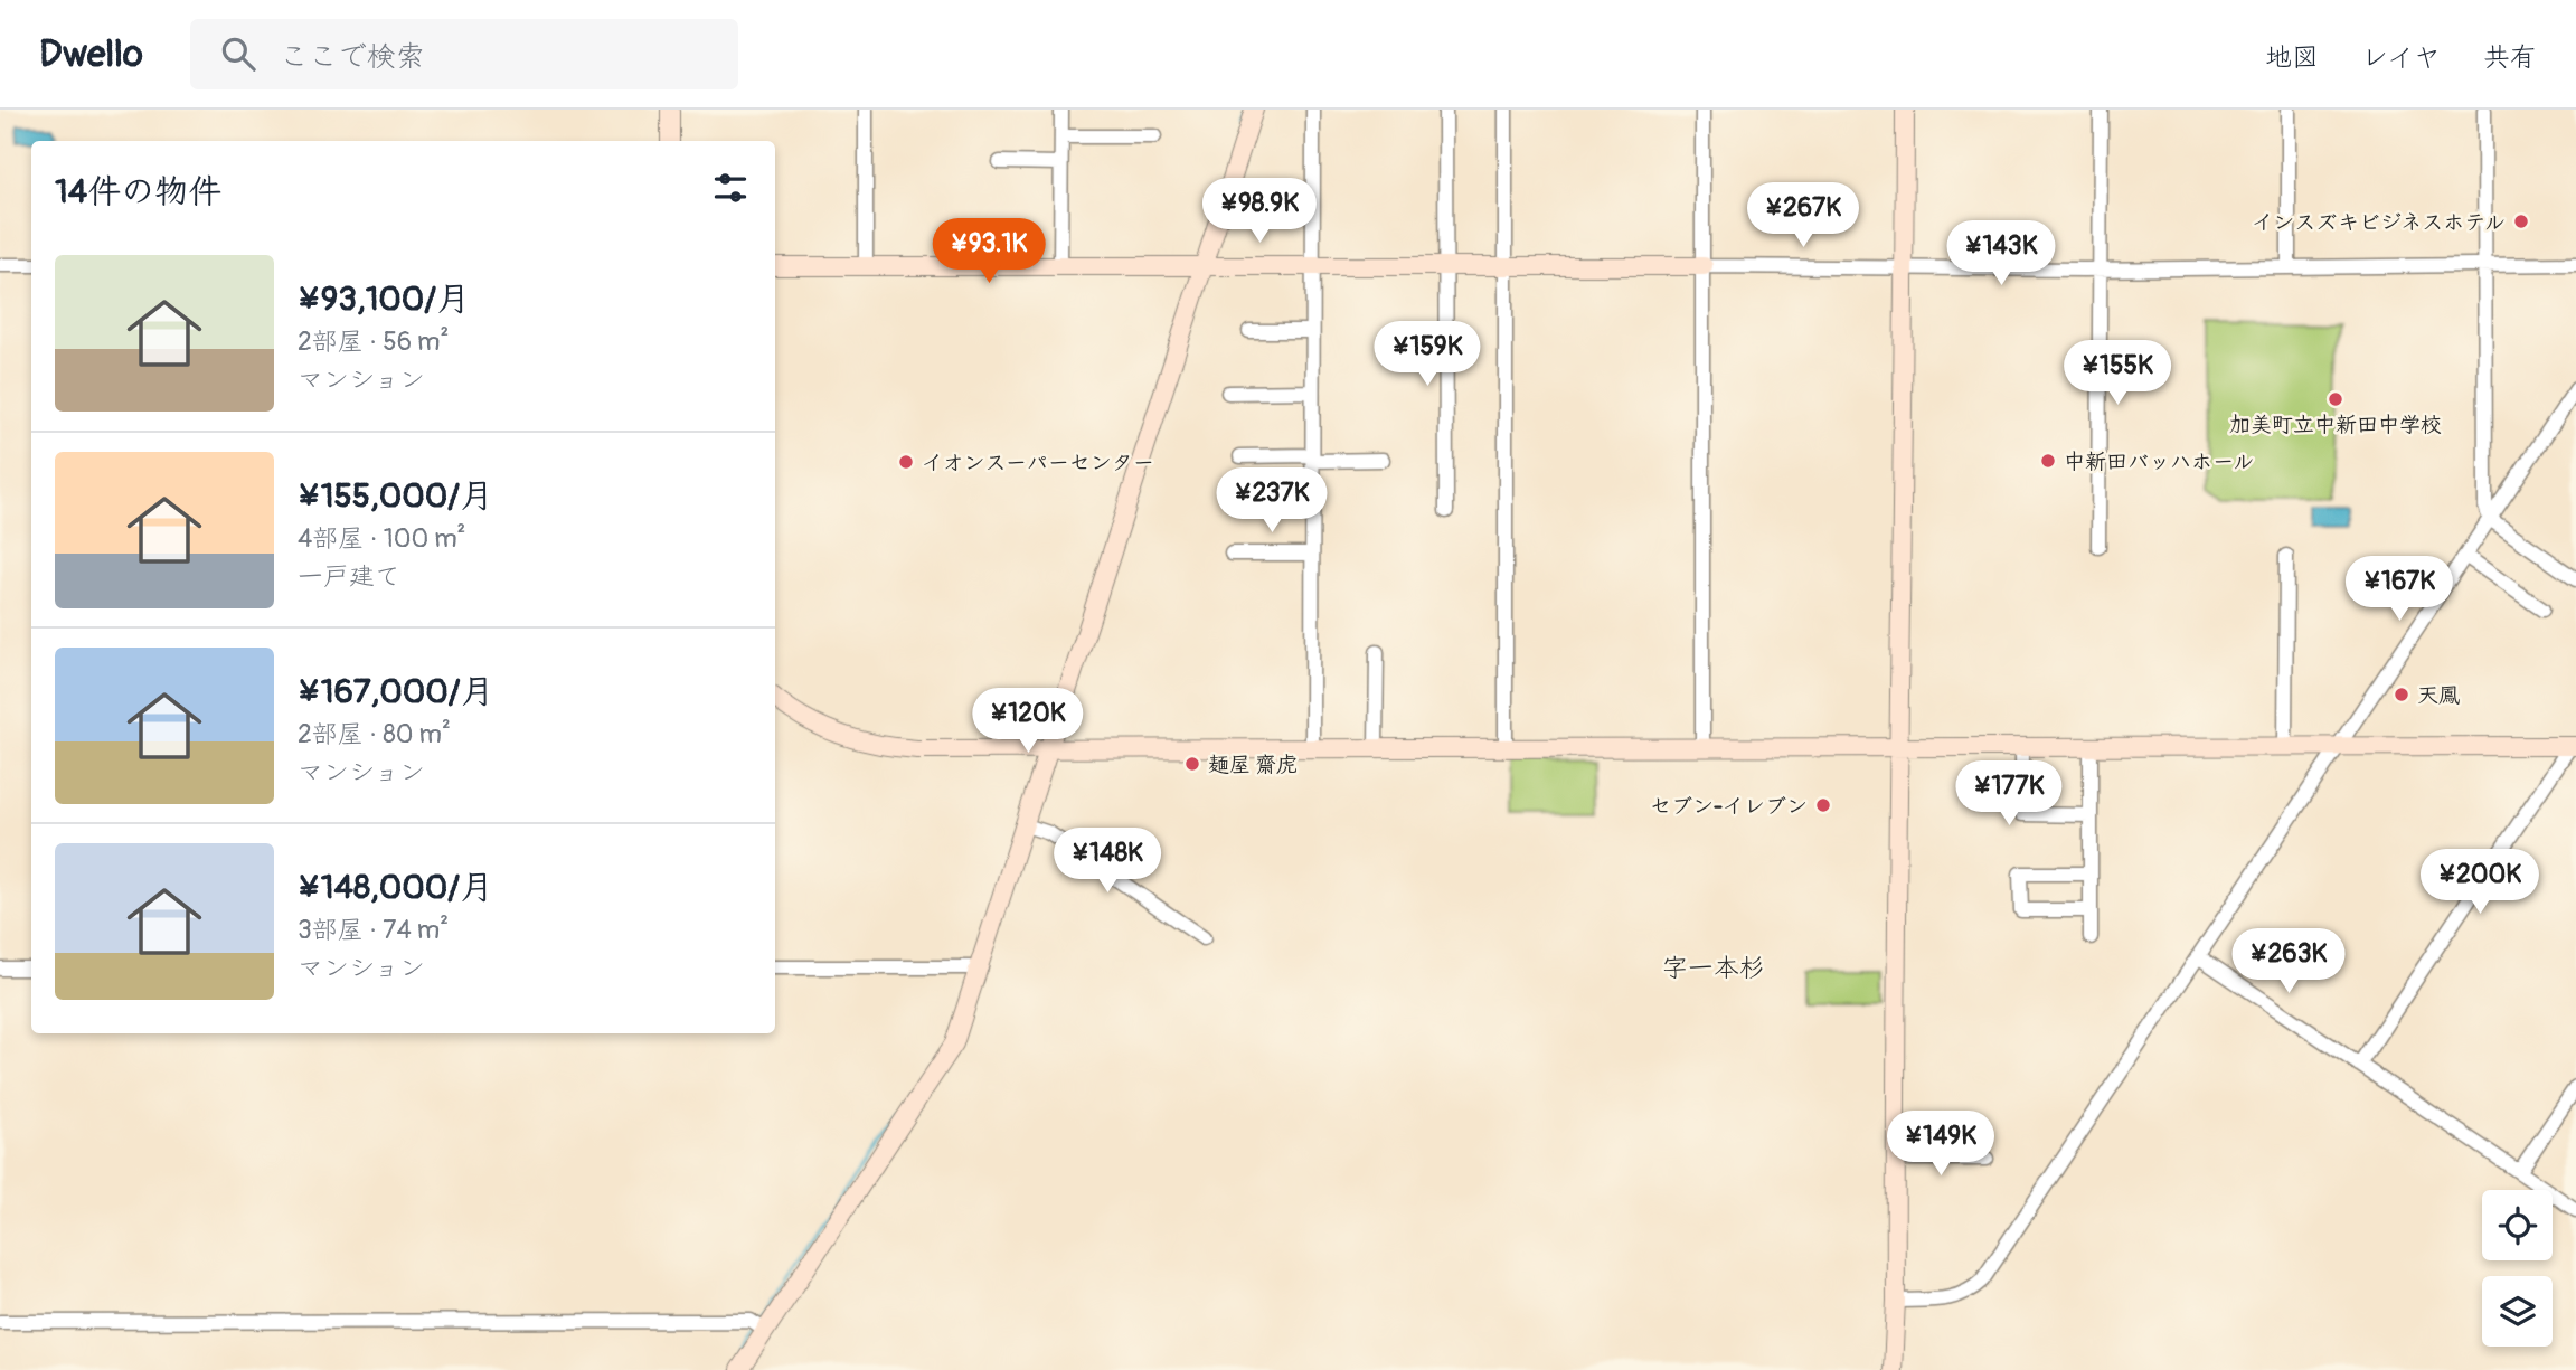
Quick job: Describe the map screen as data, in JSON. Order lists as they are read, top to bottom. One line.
{"districts":["字一本杉"],"places":["インスズキビジネスホテル","加美町立中新田中学校","中新田バッハホール","イオンスーパーセンター","天鳳","麺屋 齋虎","セブン-イレブン"],"page":{"header":"Dwello","search":"ここで検索","nav":["地図","レイヤ","共有"],"heading":"14件の物件","price":["¥98.9K","¥267K","¥93.1K","¥143K","¥159K","¥155K","¥237K","¥167K","¥120K","¥177K","¥148K","¥200K","¥263K","¥149K"],"list":[{"name":"¥93,100/月","note":"2部屋 · 56 m² · マンション"},{"name":"¥155,000/月","note":"4部屋 · 100 m² · 一戸建て"},{"name":"¥167,000/月","note":"2部屋 · 80 m² · マンション"},{"name":"¥148,000/月","note":"3部屋 · 74 m² · マンション"}]}}
